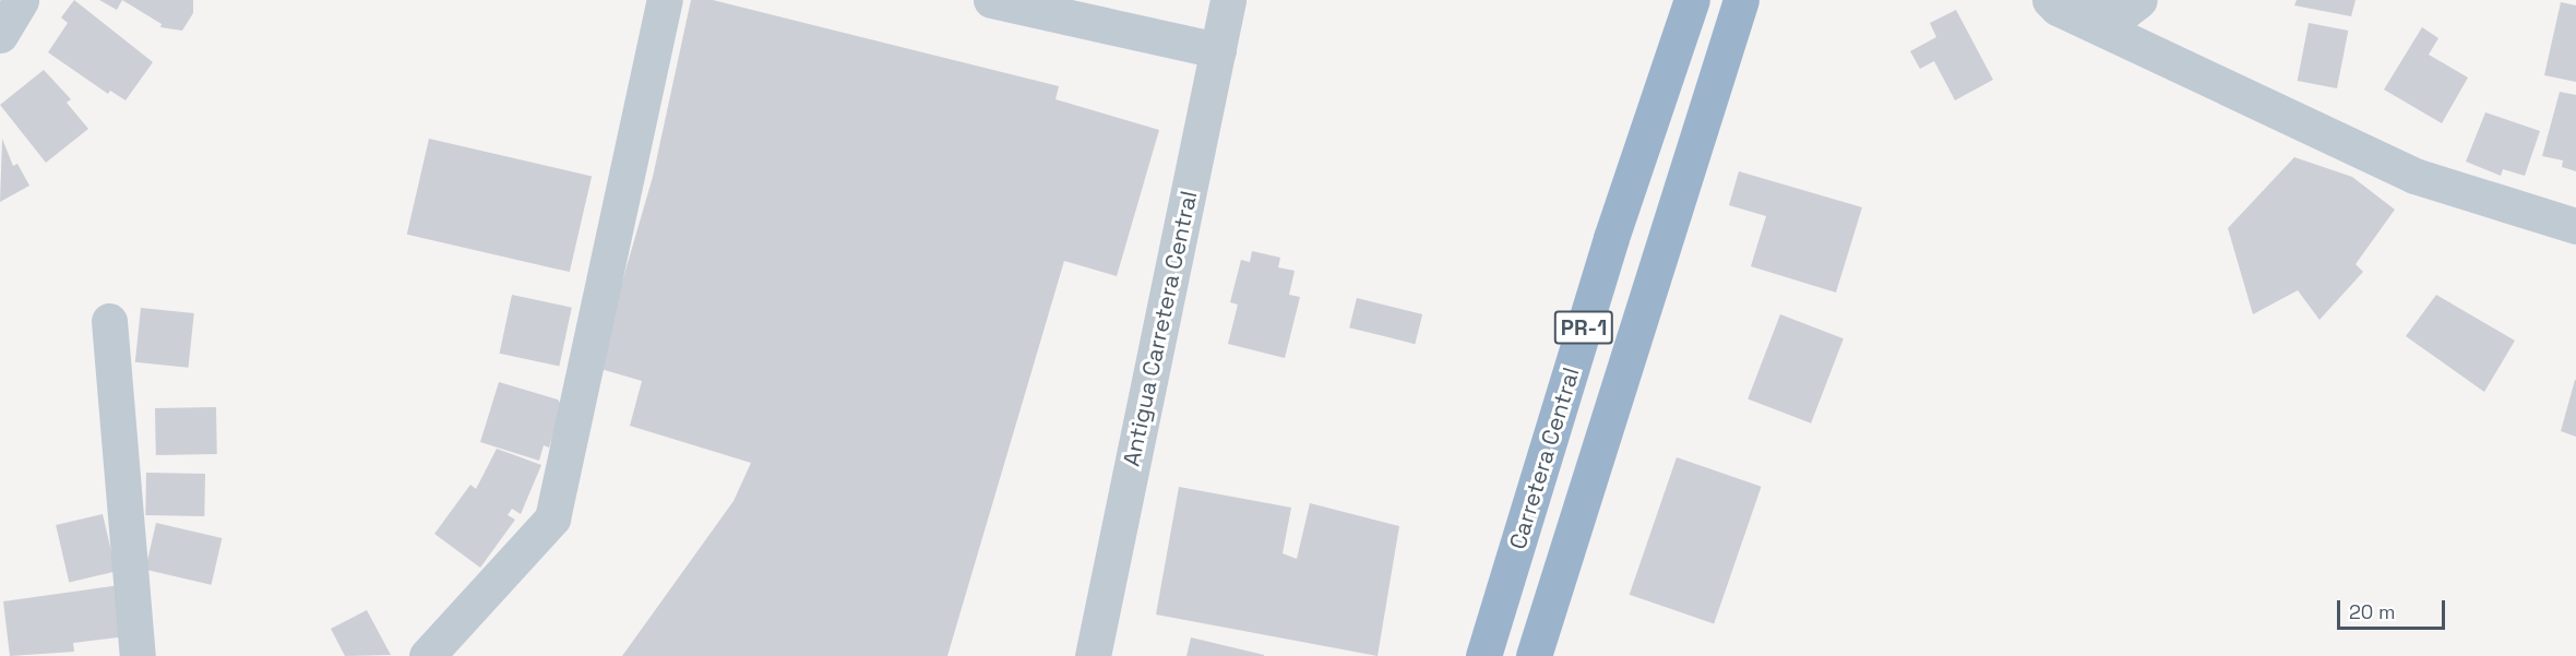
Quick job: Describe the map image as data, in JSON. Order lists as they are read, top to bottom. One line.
{"streets":{"highway":["PR-1","Carretera Central"],"street":["Antigua Carretera Central"]},"scale_bar":"20 m"}
